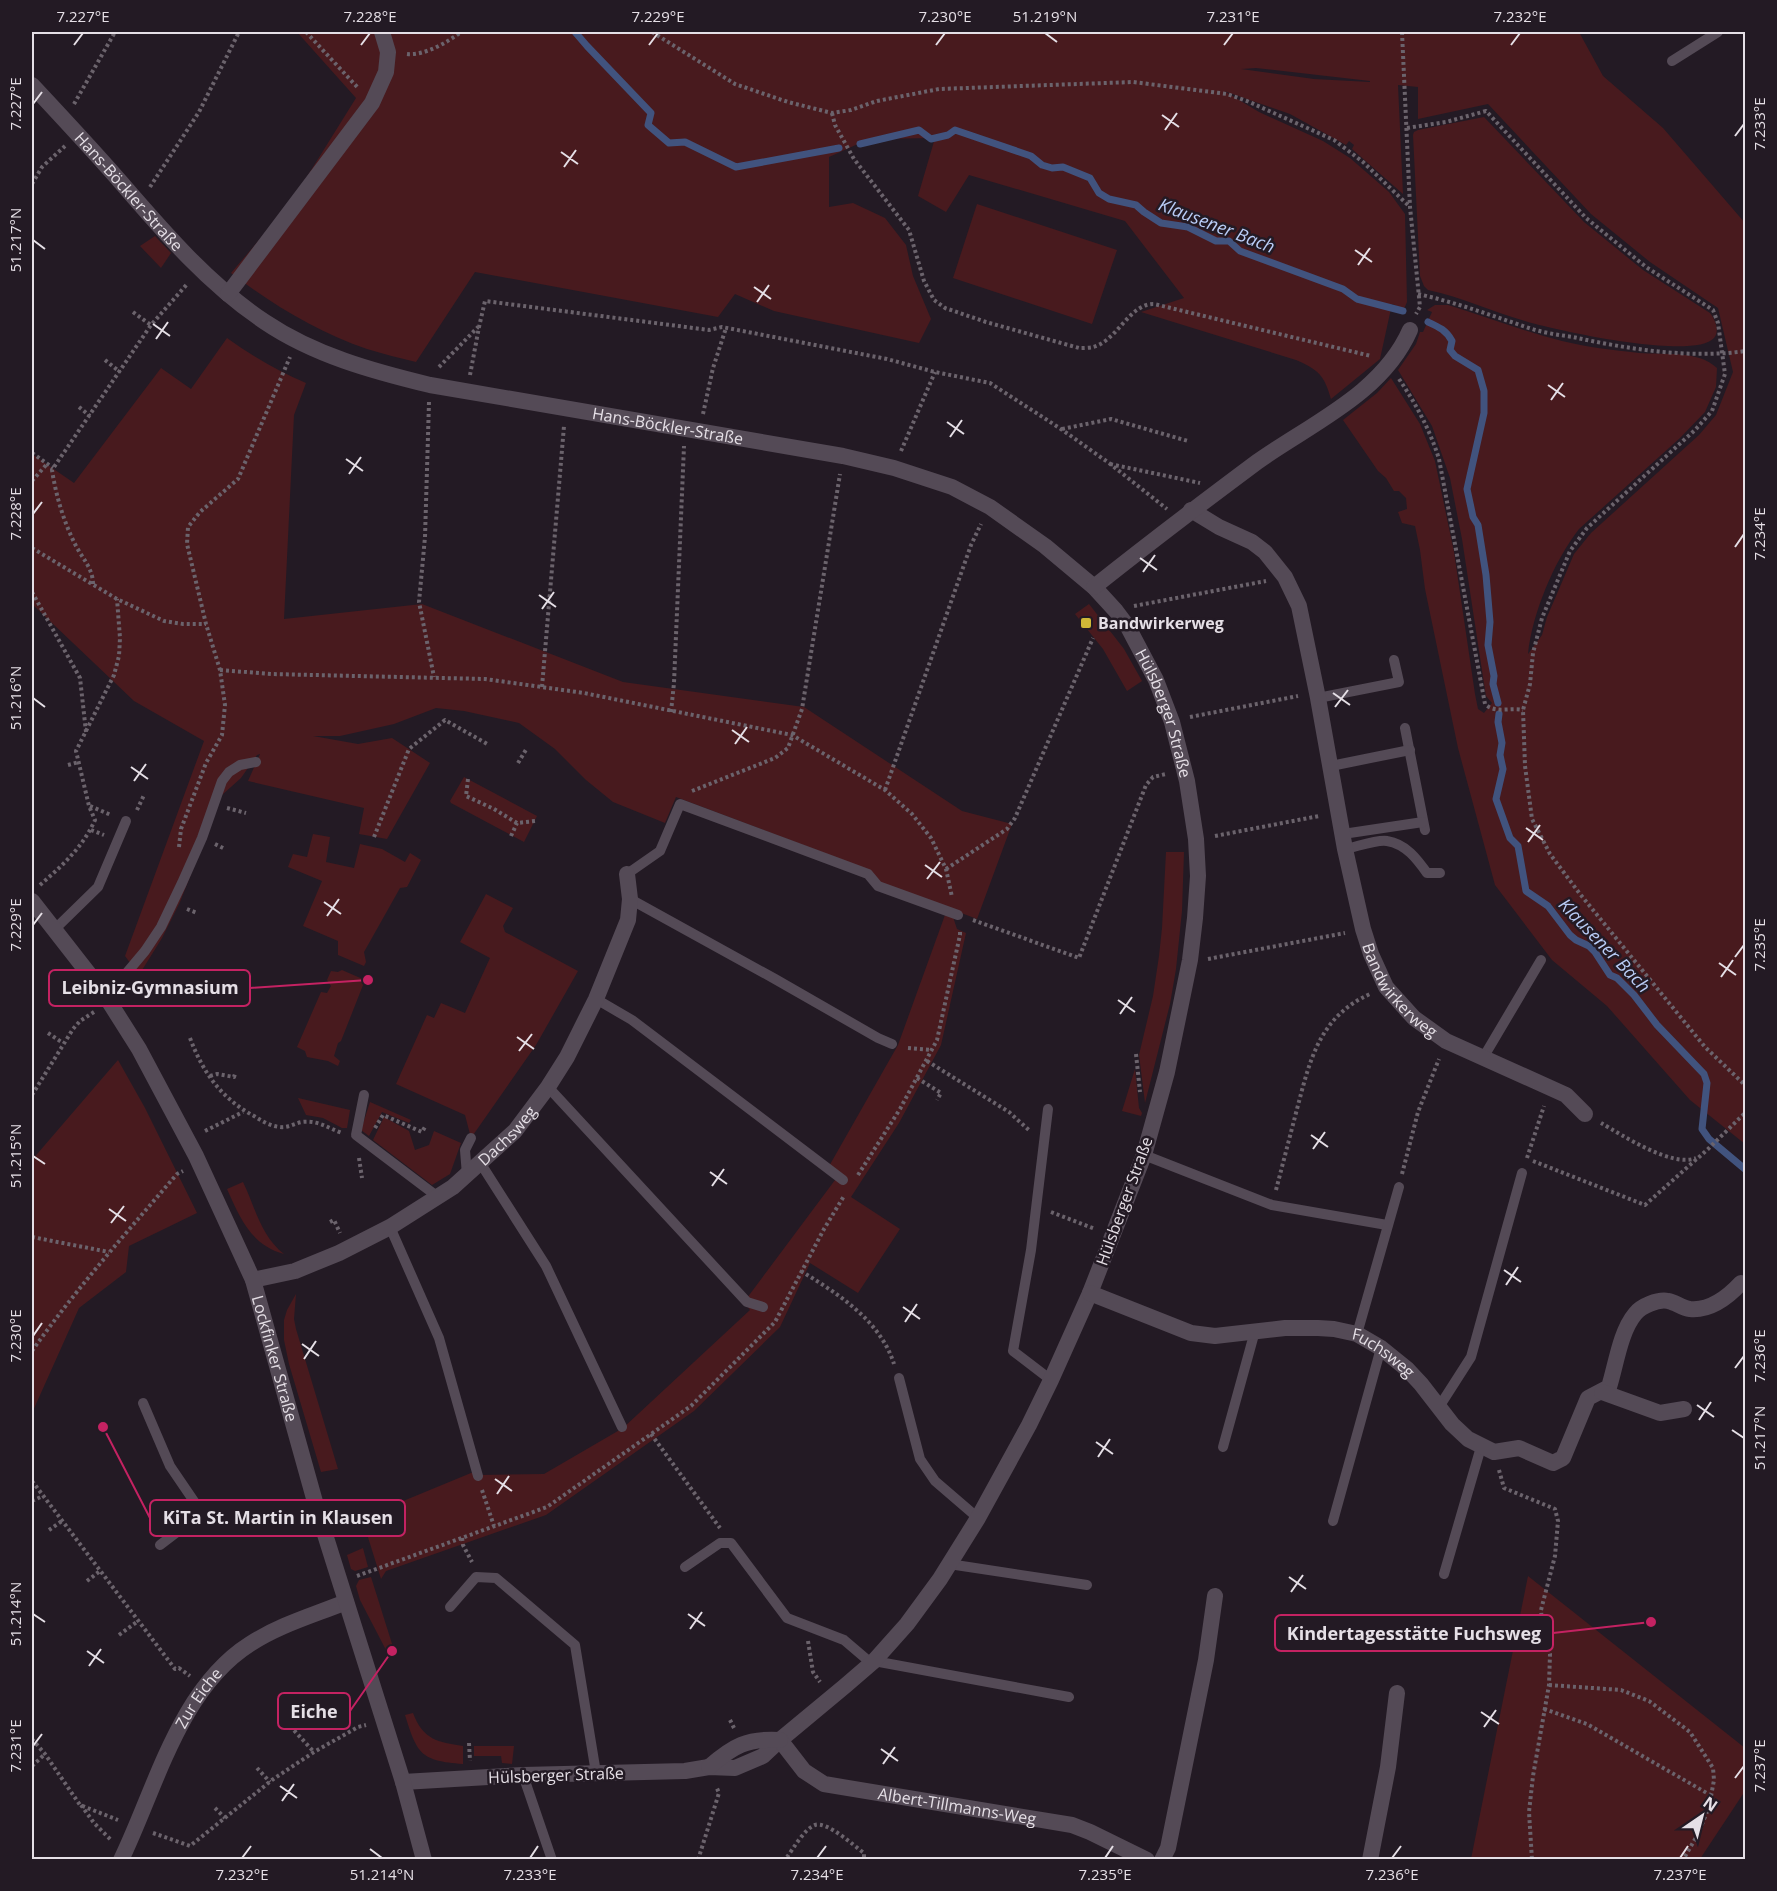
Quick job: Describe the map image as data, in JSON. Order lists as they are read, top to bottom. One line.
{"streets":{"street":["Hans-Böckler-Straße","Hülsberger Straße","Bandwirkerweg","Dachsweg","Fuchsweg","Lockfinker Straße","Zur Eiche","Albert-Tillmanns-Weg"]},"crossings":[["Hans-Böckler-Straße","Hülsberger Straße"],["Hülsberger Straße","Fuchsweg"],["Hülsberger Straße","Lockfinker Straße"],["Hülsberger Straße","Albert-Tillmanns-Weg"],["Dachsweg","Lockfinker Straße"],["Lockfinker Straße","Zur Eiche"]],"water":["Klausener Bach"],"places":{"transit":["Bandwirkerweg"],"other":["Leibniz-Gymnasium","KiTa St. Martin in Klausen","Kindertagesstätte Fuchsweg","Eiche"]},"north":"top right","coordinates":["7.227°E","7.228°E","7.229°E","7.230°E","51.219°N","7.231°E","7.232°E","7.233°E","51.217°N","7.234°E","51.216°N","7.235°E","51.215°N","7.236°E","51.214°N","7.237°E"]}
